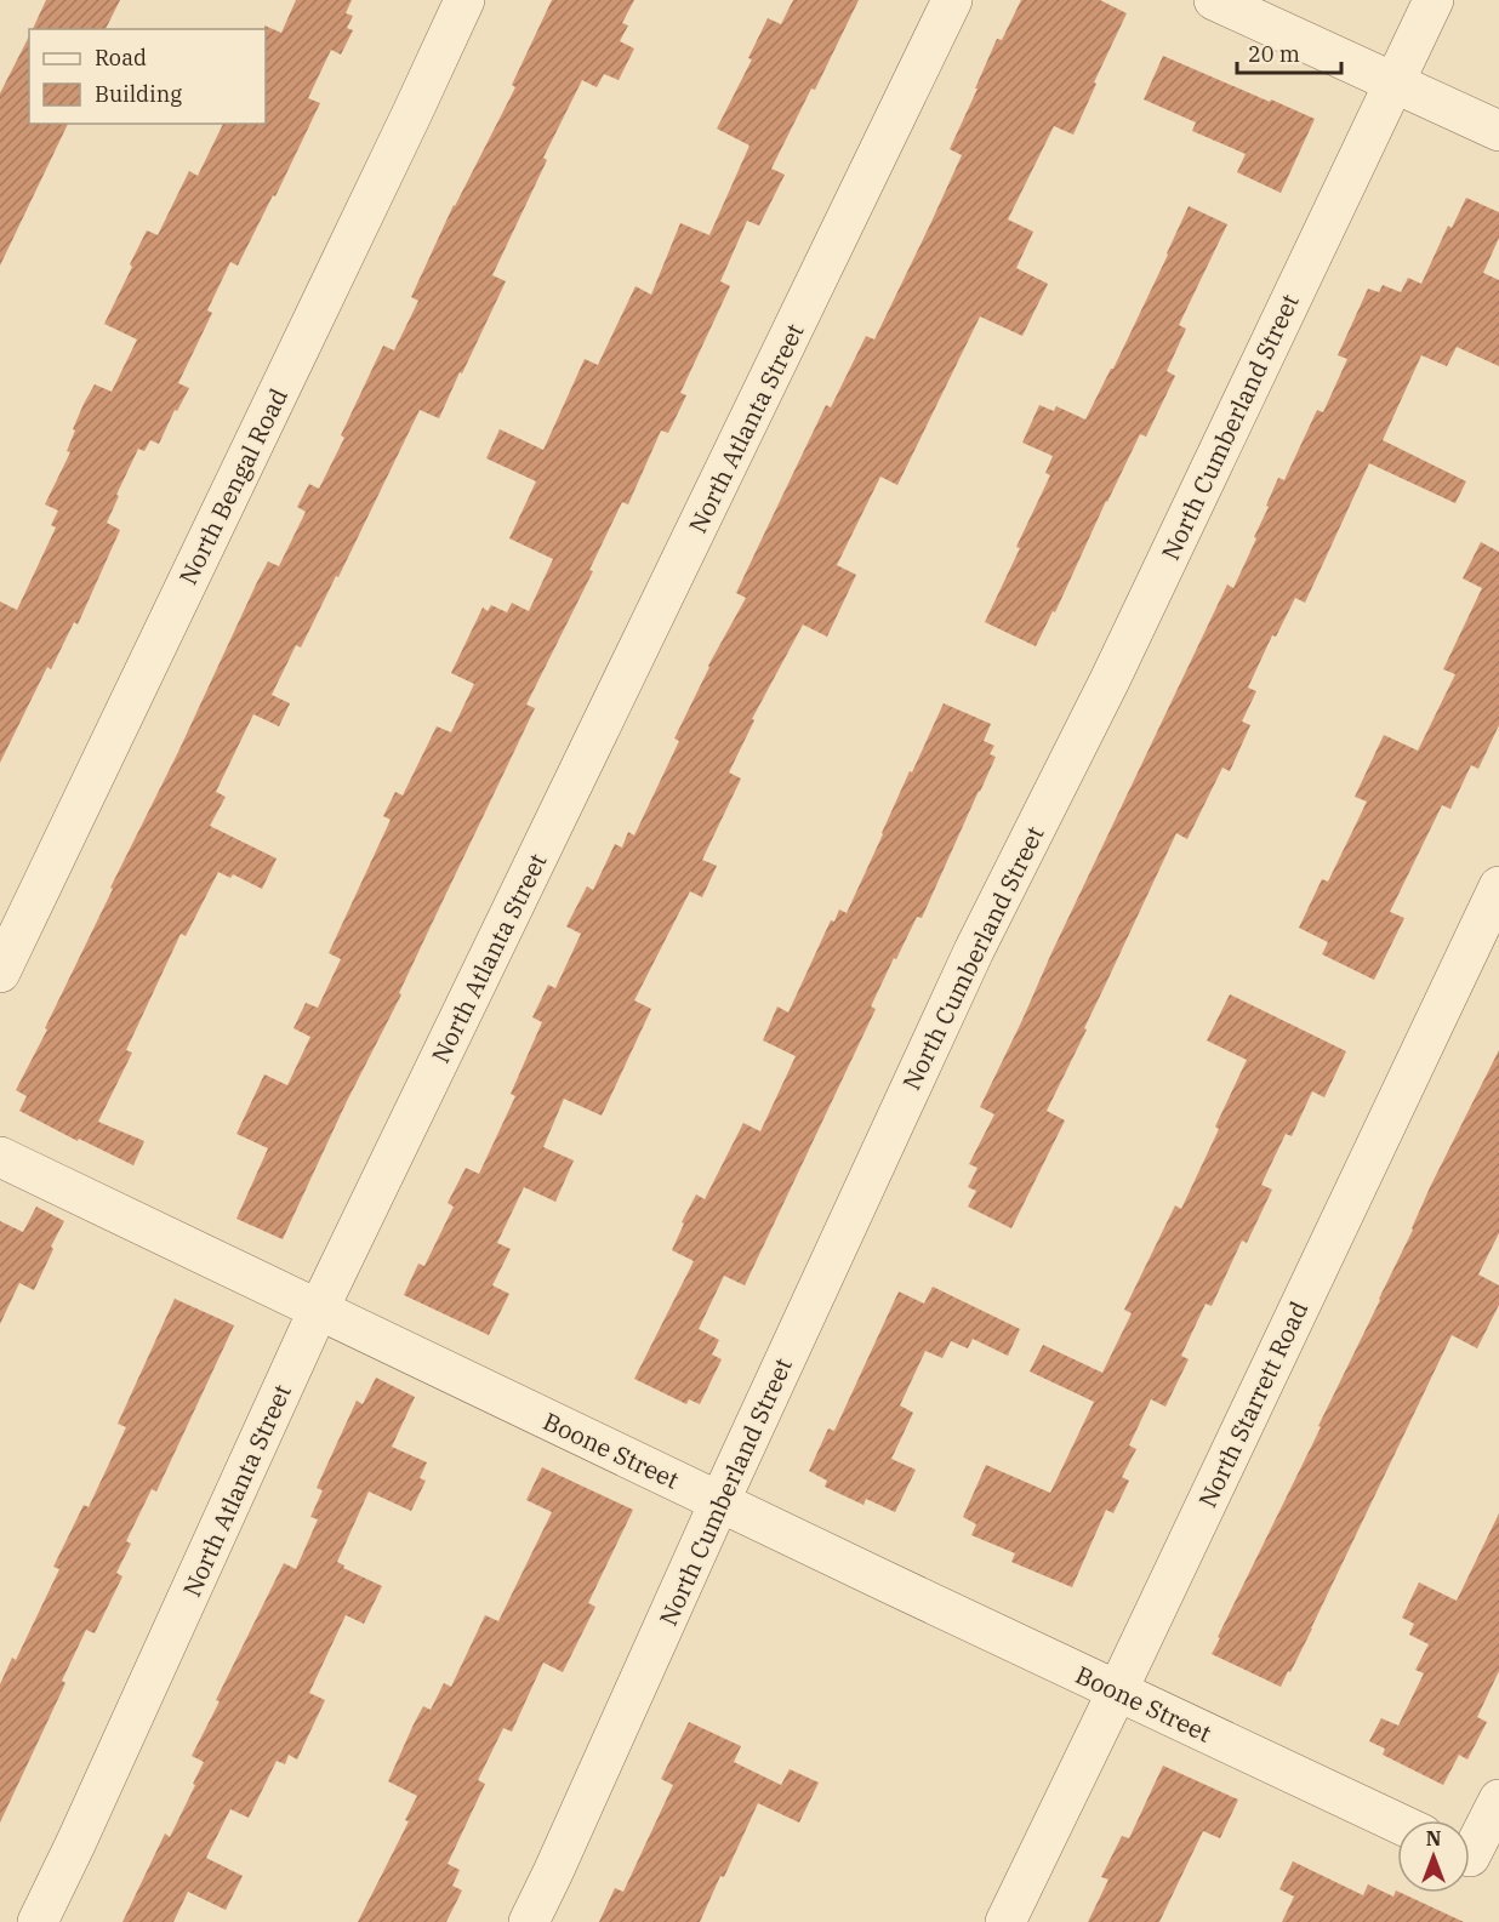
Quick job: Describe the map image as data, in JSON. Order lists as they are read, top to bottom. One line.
{"streets":{"street":["North Cumberland Street","North Atlanta Street","North Bengal Road","North Starrett Road","Boone Street"]},"crossings":[["North Cumberland Street","Boone Street"],["North Atlanta Street","Boone Street"],["North Starrett Road","Boone Street"]],"legend":["Road","Building"],"scale_bar":"20 m","north":"top"}
